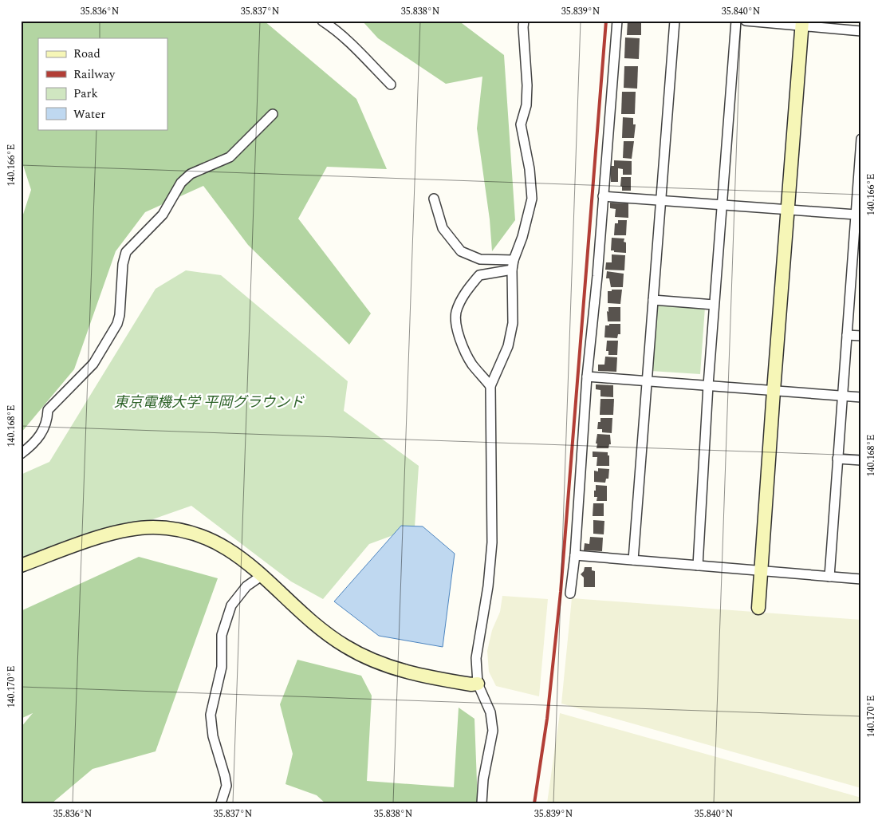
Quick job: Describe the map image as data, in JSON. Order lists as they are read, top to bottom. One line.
{"parks":["東京電機大学 平岡グラウンド"],"legend":["Road","Railway","Park","Water"],"coordinates":["35.836°N","35.837°N","35.838°N","35.839°N","35.840°N","140.166°E","140.168°E","140.170°E"]}
